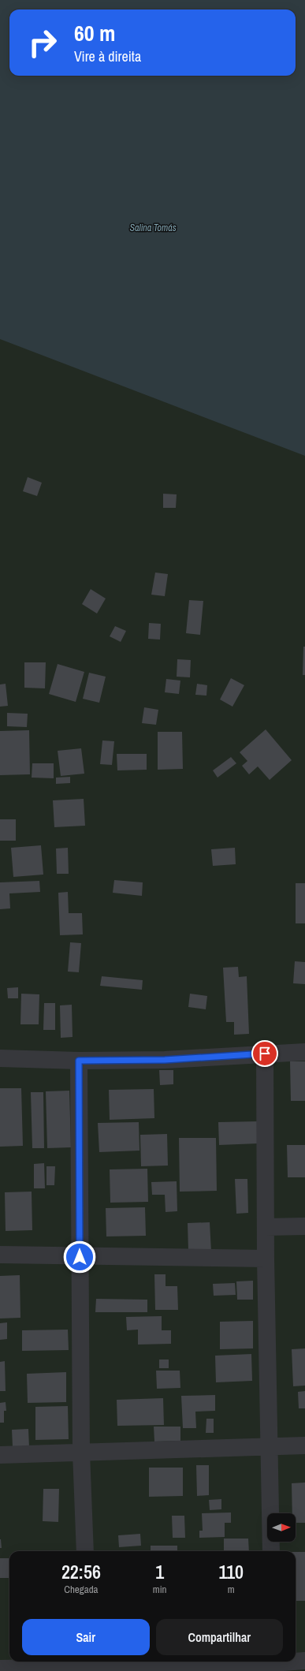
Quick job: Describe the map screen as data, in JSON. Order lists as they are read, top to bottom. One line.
{"water":["Salina Tomás"],"north":"right","page":{"turn":["60 m","Vire à direita"],"eta":["22:56","Chegada","1","min","110","m"],"buttons":["Sair","Compartilhar"]}}
